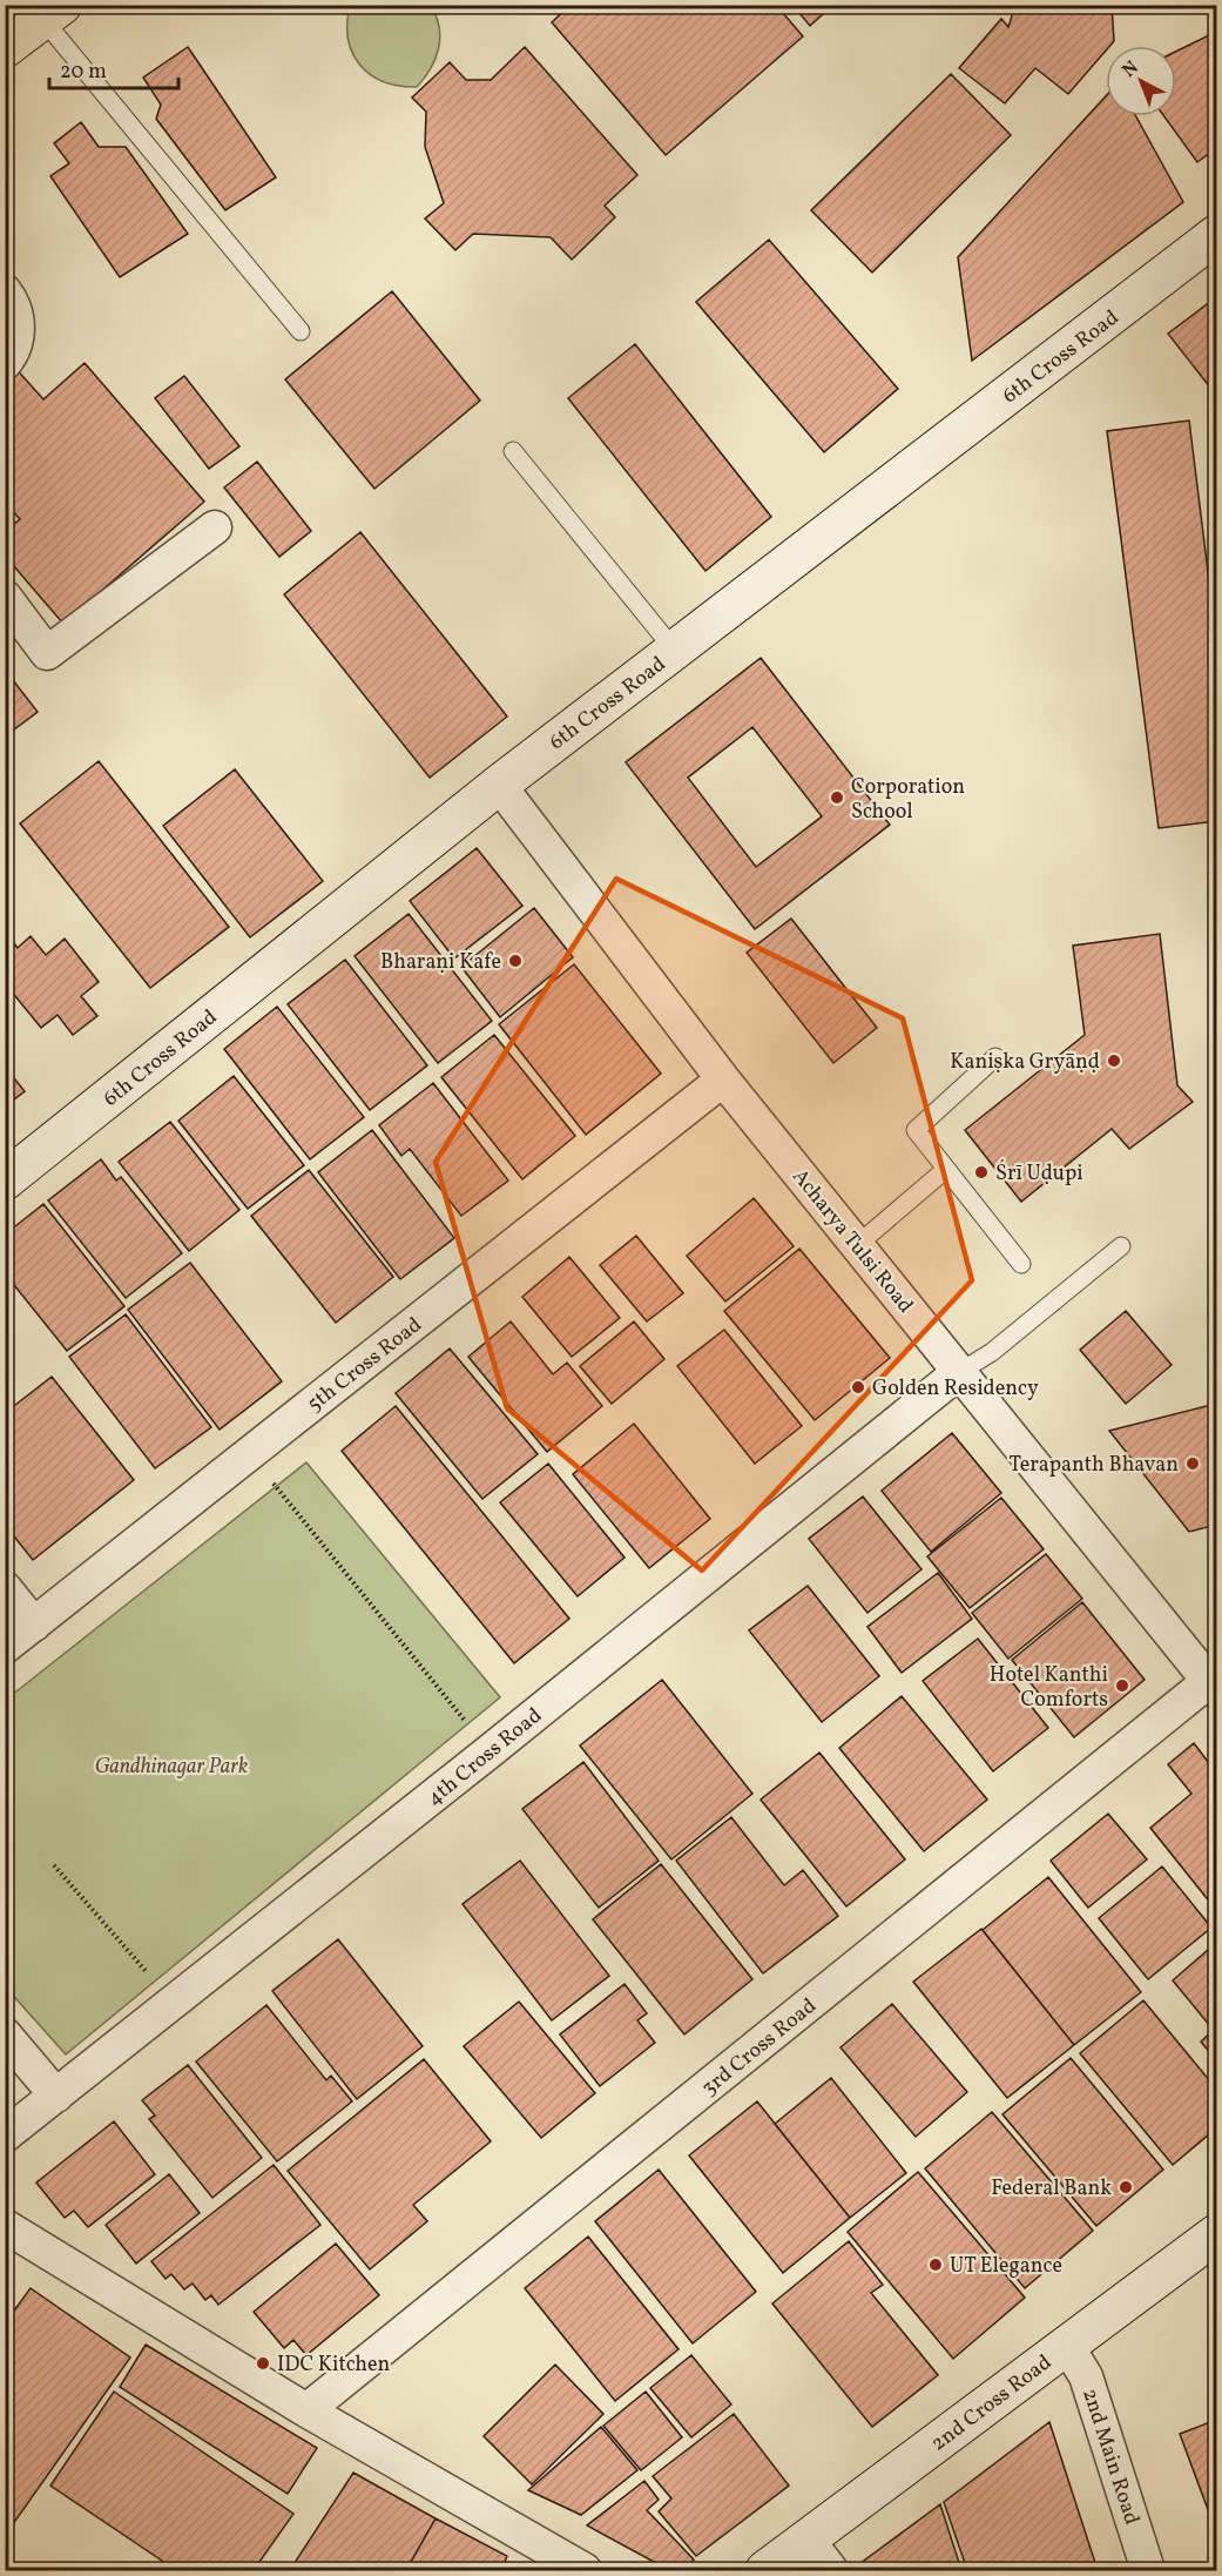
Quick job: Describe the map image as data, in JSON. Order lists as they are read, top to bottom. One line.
{"streets":{"street":["6th Cross Road","Acharya Tulsi Road","5th Cross Road","4th Cross Road","3rd Cross Road","2nd Cross Road","2nd Main Road"]},"crossings":[["6th Cross Road","Acharya Tulsi Road"],["Acharya Tulsi Road","5th Cross Road"],["Acharya Tulsi Road","4th Cross Road"],["Acharya Tulsi Road","3rd Cross Road"],["2nd Cross Road","2nd Main Road"]],"parks":["Gandhinagar Park"],"places":["Corporation School","Bharaṇi Kafe","Kaniṣka Gryāṇḍ","Śrī Uḍupi","Golden Residency","Terapanth Bhavan","Hotel Kanthi Comforts","Federal Bank","UT Elegance","IDC Kitchen"],"scale_bar":"20 m","north":"top left"}
